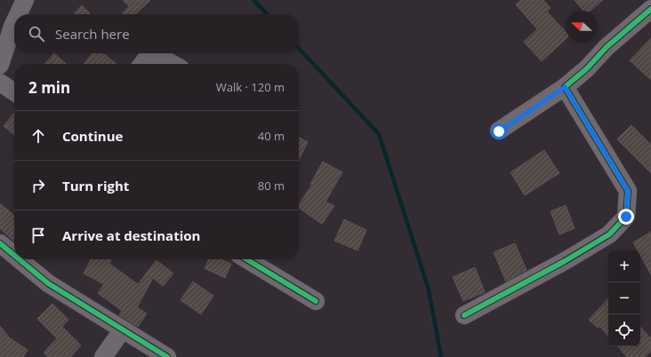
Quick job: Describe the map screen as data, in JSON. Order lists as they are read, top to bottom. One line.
{"north":"left","page":{"search":"Search here","heading":["2 min","Walk · 120 m"],"list":[["Continue","40 m"],["Turn right","80 m"],"Arrive at destination"],"map_buttons":["+","−"]}}
